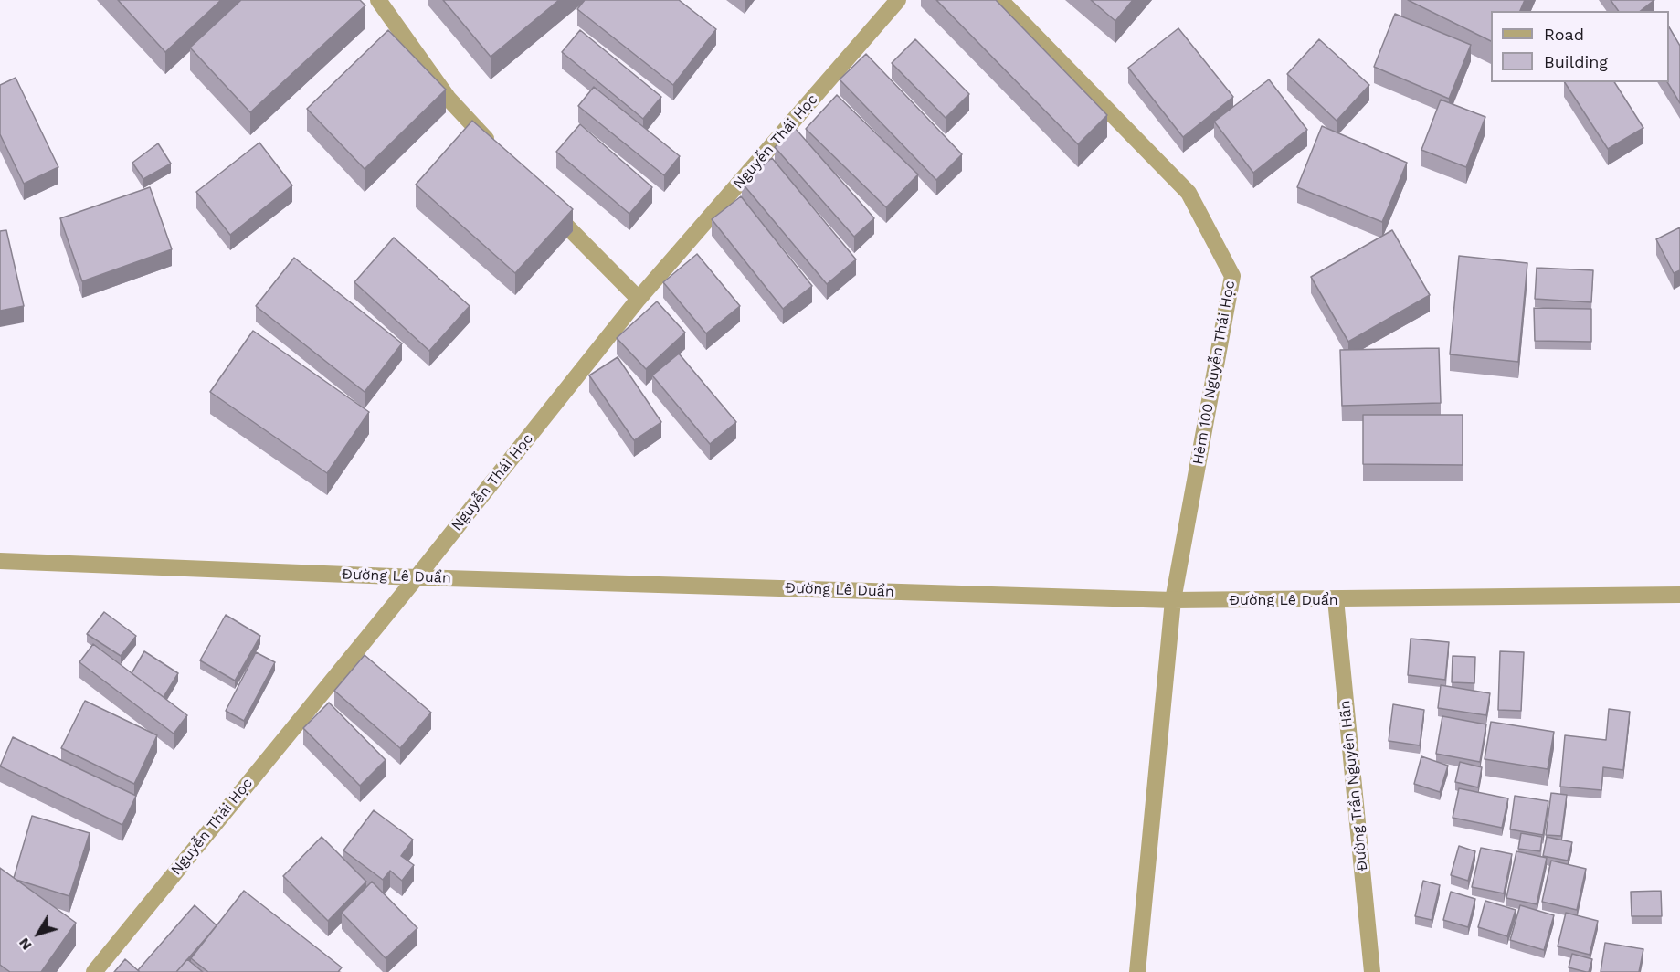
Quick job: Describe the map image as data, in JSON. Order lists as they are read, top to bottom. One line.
{"streets":{"street":["Nguyễn Thái Học","Hẻm 100 Nguyễn Thái Học","Đường Lê Duẩn","Đường Trần Nguyên Hãn"]},"crossings":[["Nguyễn Thái Học","Đường Lê Duẩn"],["Hẻm 100 Nguyễn Thái Học","Đường Lê Duẩn"],["Đường Lê Duẩn","Đường Trần Nguyên Hãn"]],"legend":["Road","Building"],"north":"bottom left"}
